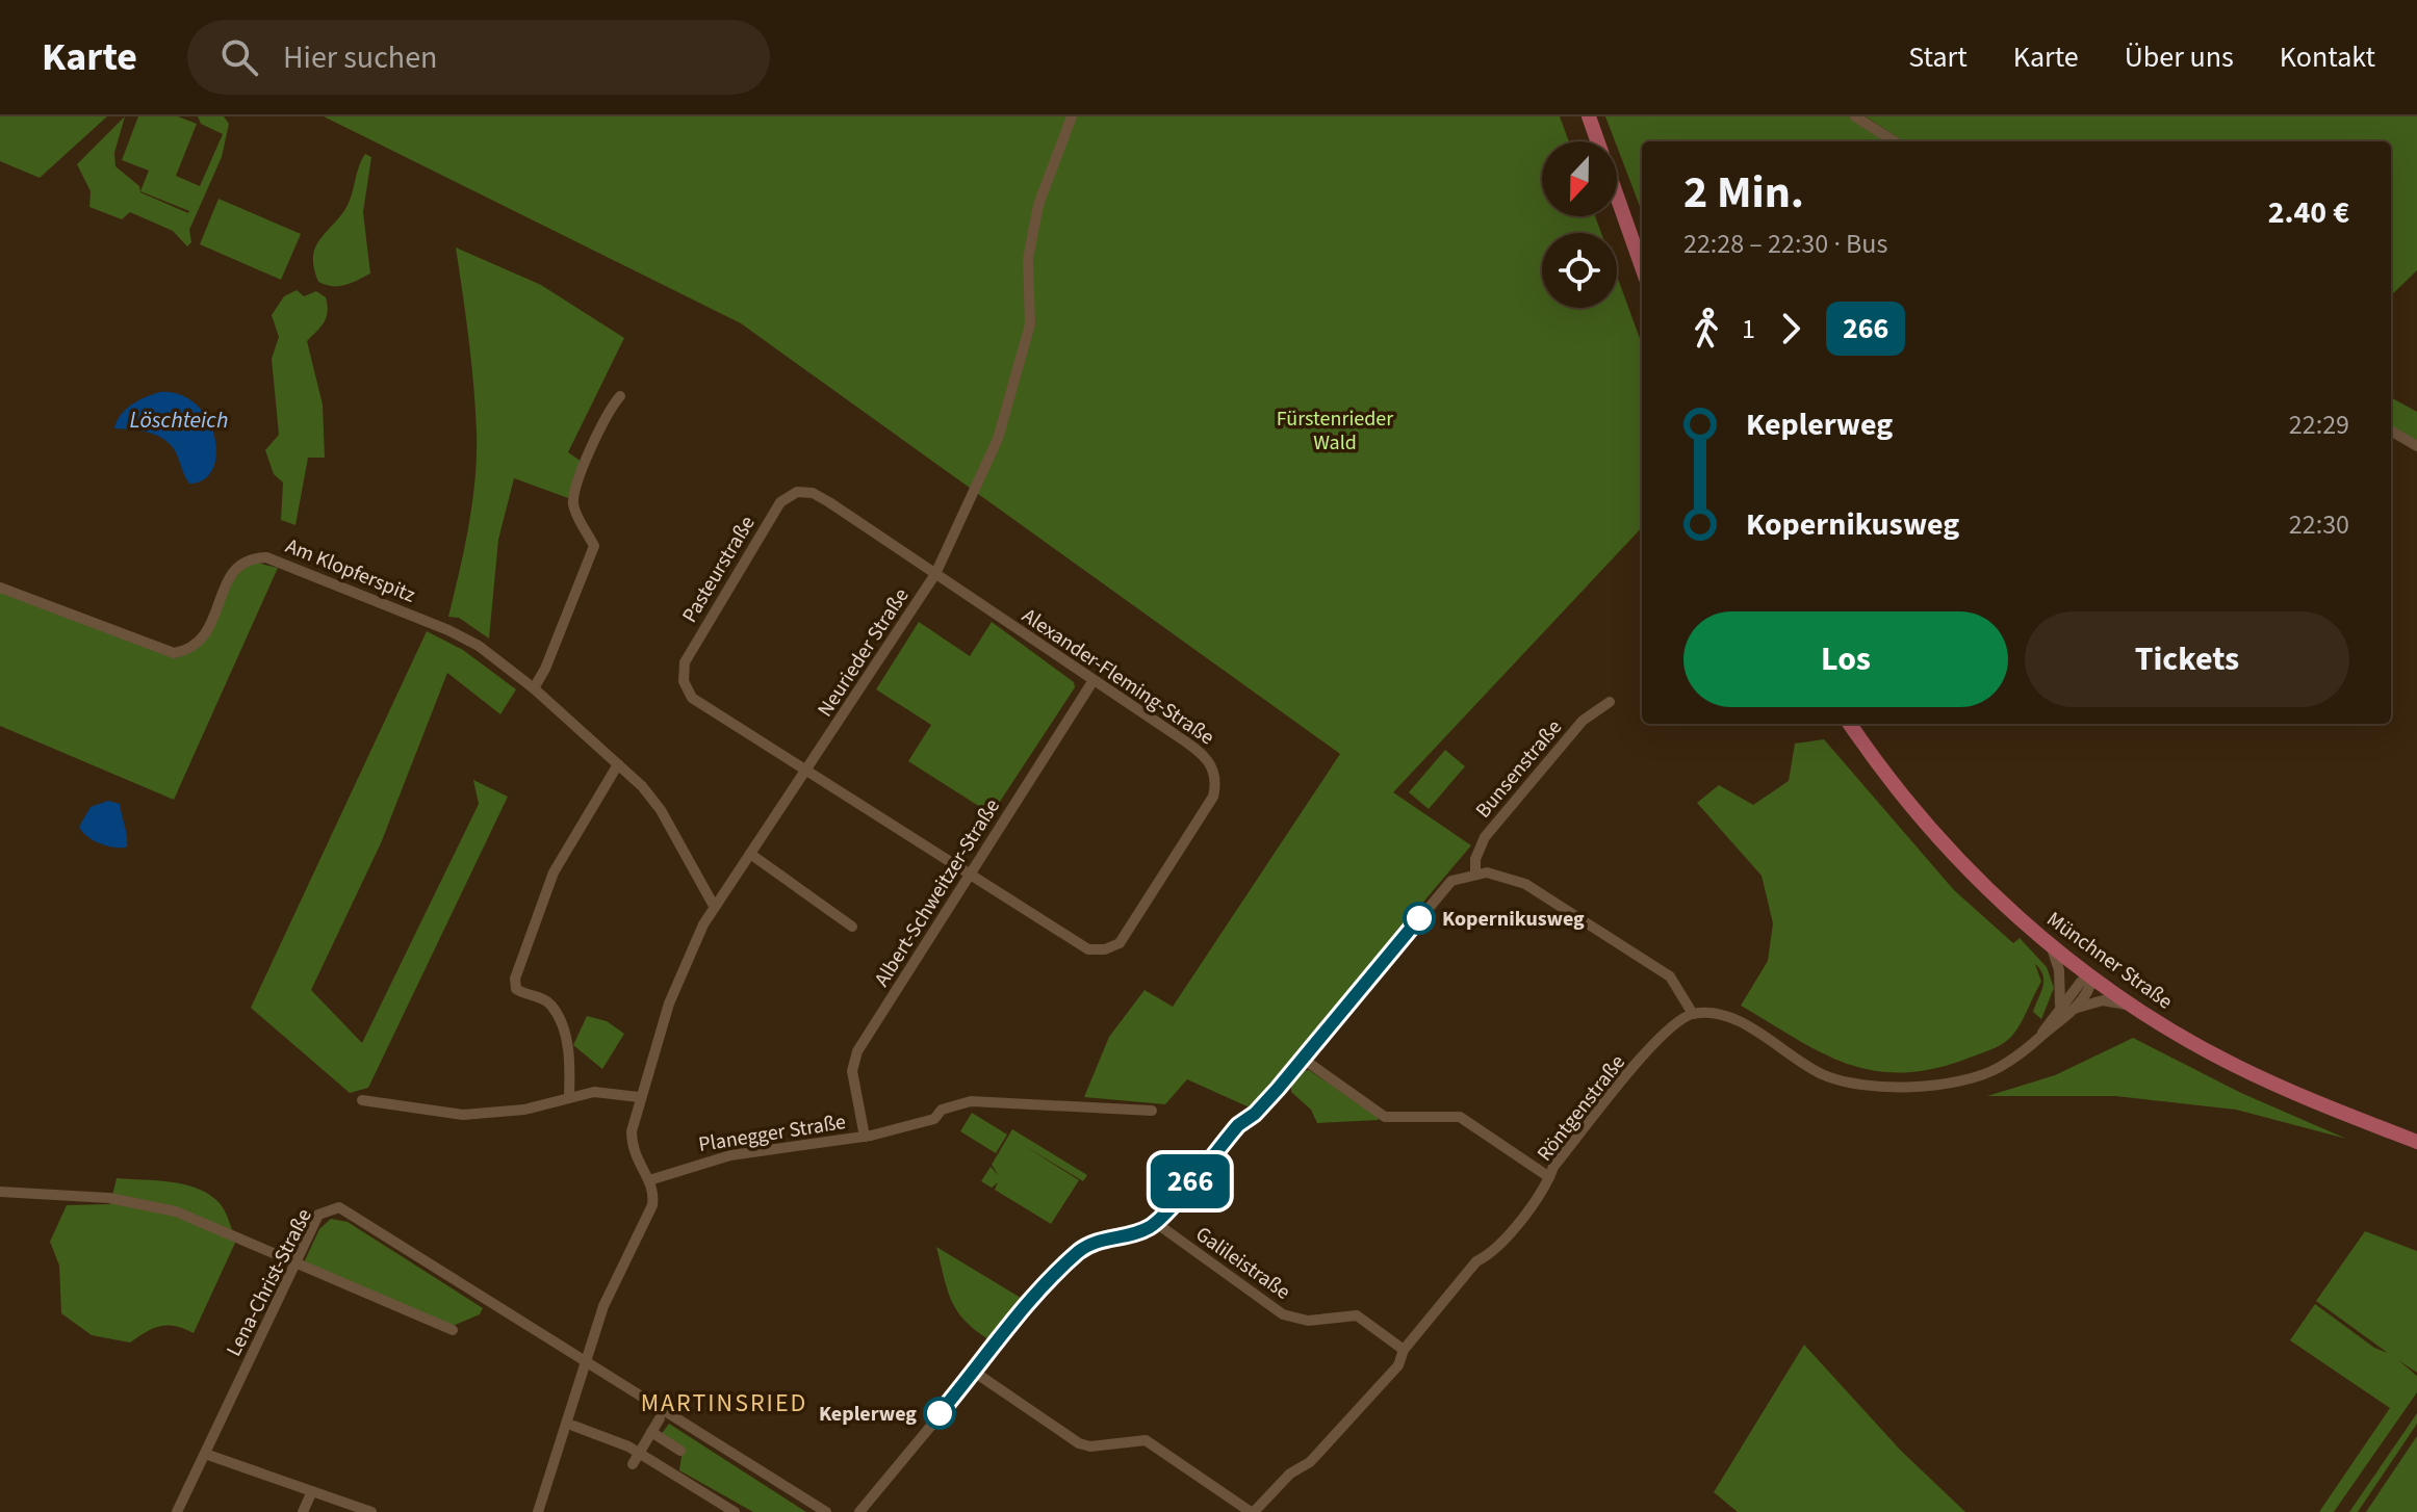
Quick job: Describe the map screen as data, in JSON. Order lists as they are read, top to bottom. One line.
{"streets":{"main road":["Münchner Straße"],"street":["Pasteurstraße","Am Klopferspitz","Neurieder Straße","Alexander-Fleming-Straße","Bunsenstraße","Albert-Schweitzer-Straße","Röntgenstraße","Planegger Straße","Galileistraße","Lena-Christ-Straße"]},"crossings":[["Pasteurstraße","Neurieder Straße"],["Pasteurstraße","Alexander-Fleming-Straße"],["Pasteurstraße","Albert-Schweitzer-Straße"],["Am Klopferspitz","Neurieder Straße"],["Neurieder Straße","Alexander-Fleming-Straße"],["Neurieder Straße","Planegger Straße"],["Alexander-Fleming-Straße","Albert-Schweitzer-Straße"],["Albert-Schweitzer-Straße","Planegger Straße"],["Röntgenstraße","Galileistraße"]],"districts":["MARTINSRIED"],"water":["Löschteich"],"parks":["Fürstenrieder Wald"],"places":["Kopernikusweg","Keplerweg"],"lines":["bus line 266"],"north":"bottom","page":{"header":"Karte","search":"Hier suchen","nav":["Start","Karte","Über uns","Kontakt"],"on_map":"266","heading":["2 Min.","22:28 – 22:30 · Bus","2.40 €"],"legs":["1","266"],"list":[{"name":"Keplerweg","value":"22:29"},{"name":"Kopernikusweg","value":"22:30"}],"buttons":["Los","Tickets"]}}
